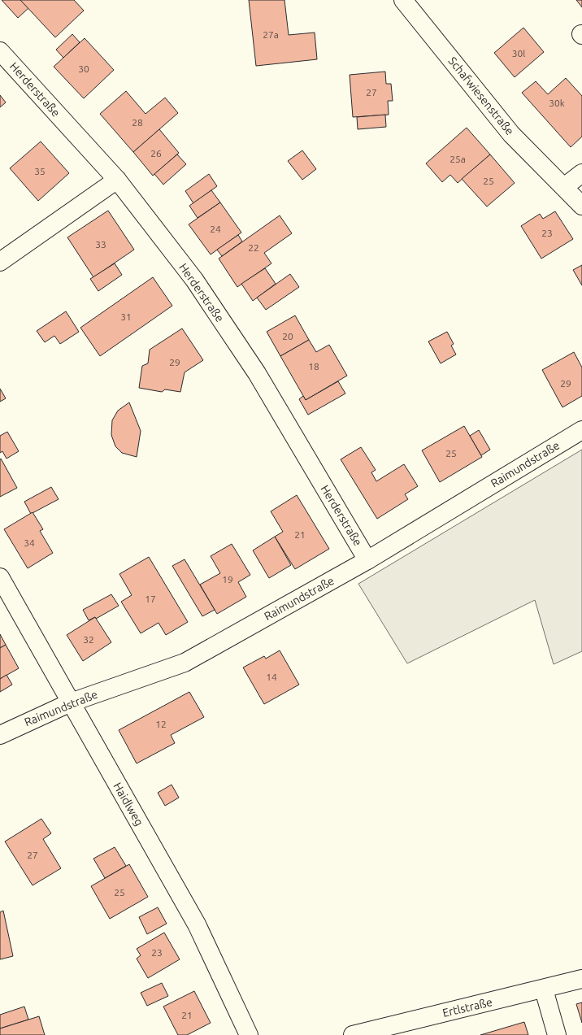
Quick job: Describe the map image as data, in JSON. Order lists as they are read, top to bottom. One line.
{"streets":{"street":["Herderstraße","Schafwiesenstraße","Raimundstraße","Haidlweg","Ertlstraße"]},"crossings":[["Herderstraße","Raimundstraße"],["Raimundstraße","Haidlweg"]],"house_numbers":["27a","30l","30","27","30k","28","26","25a","35","25","24","23","33","22","31","20","29","18","29","25","21","34","19","17","32","14","12","27","25","23","21"]}
